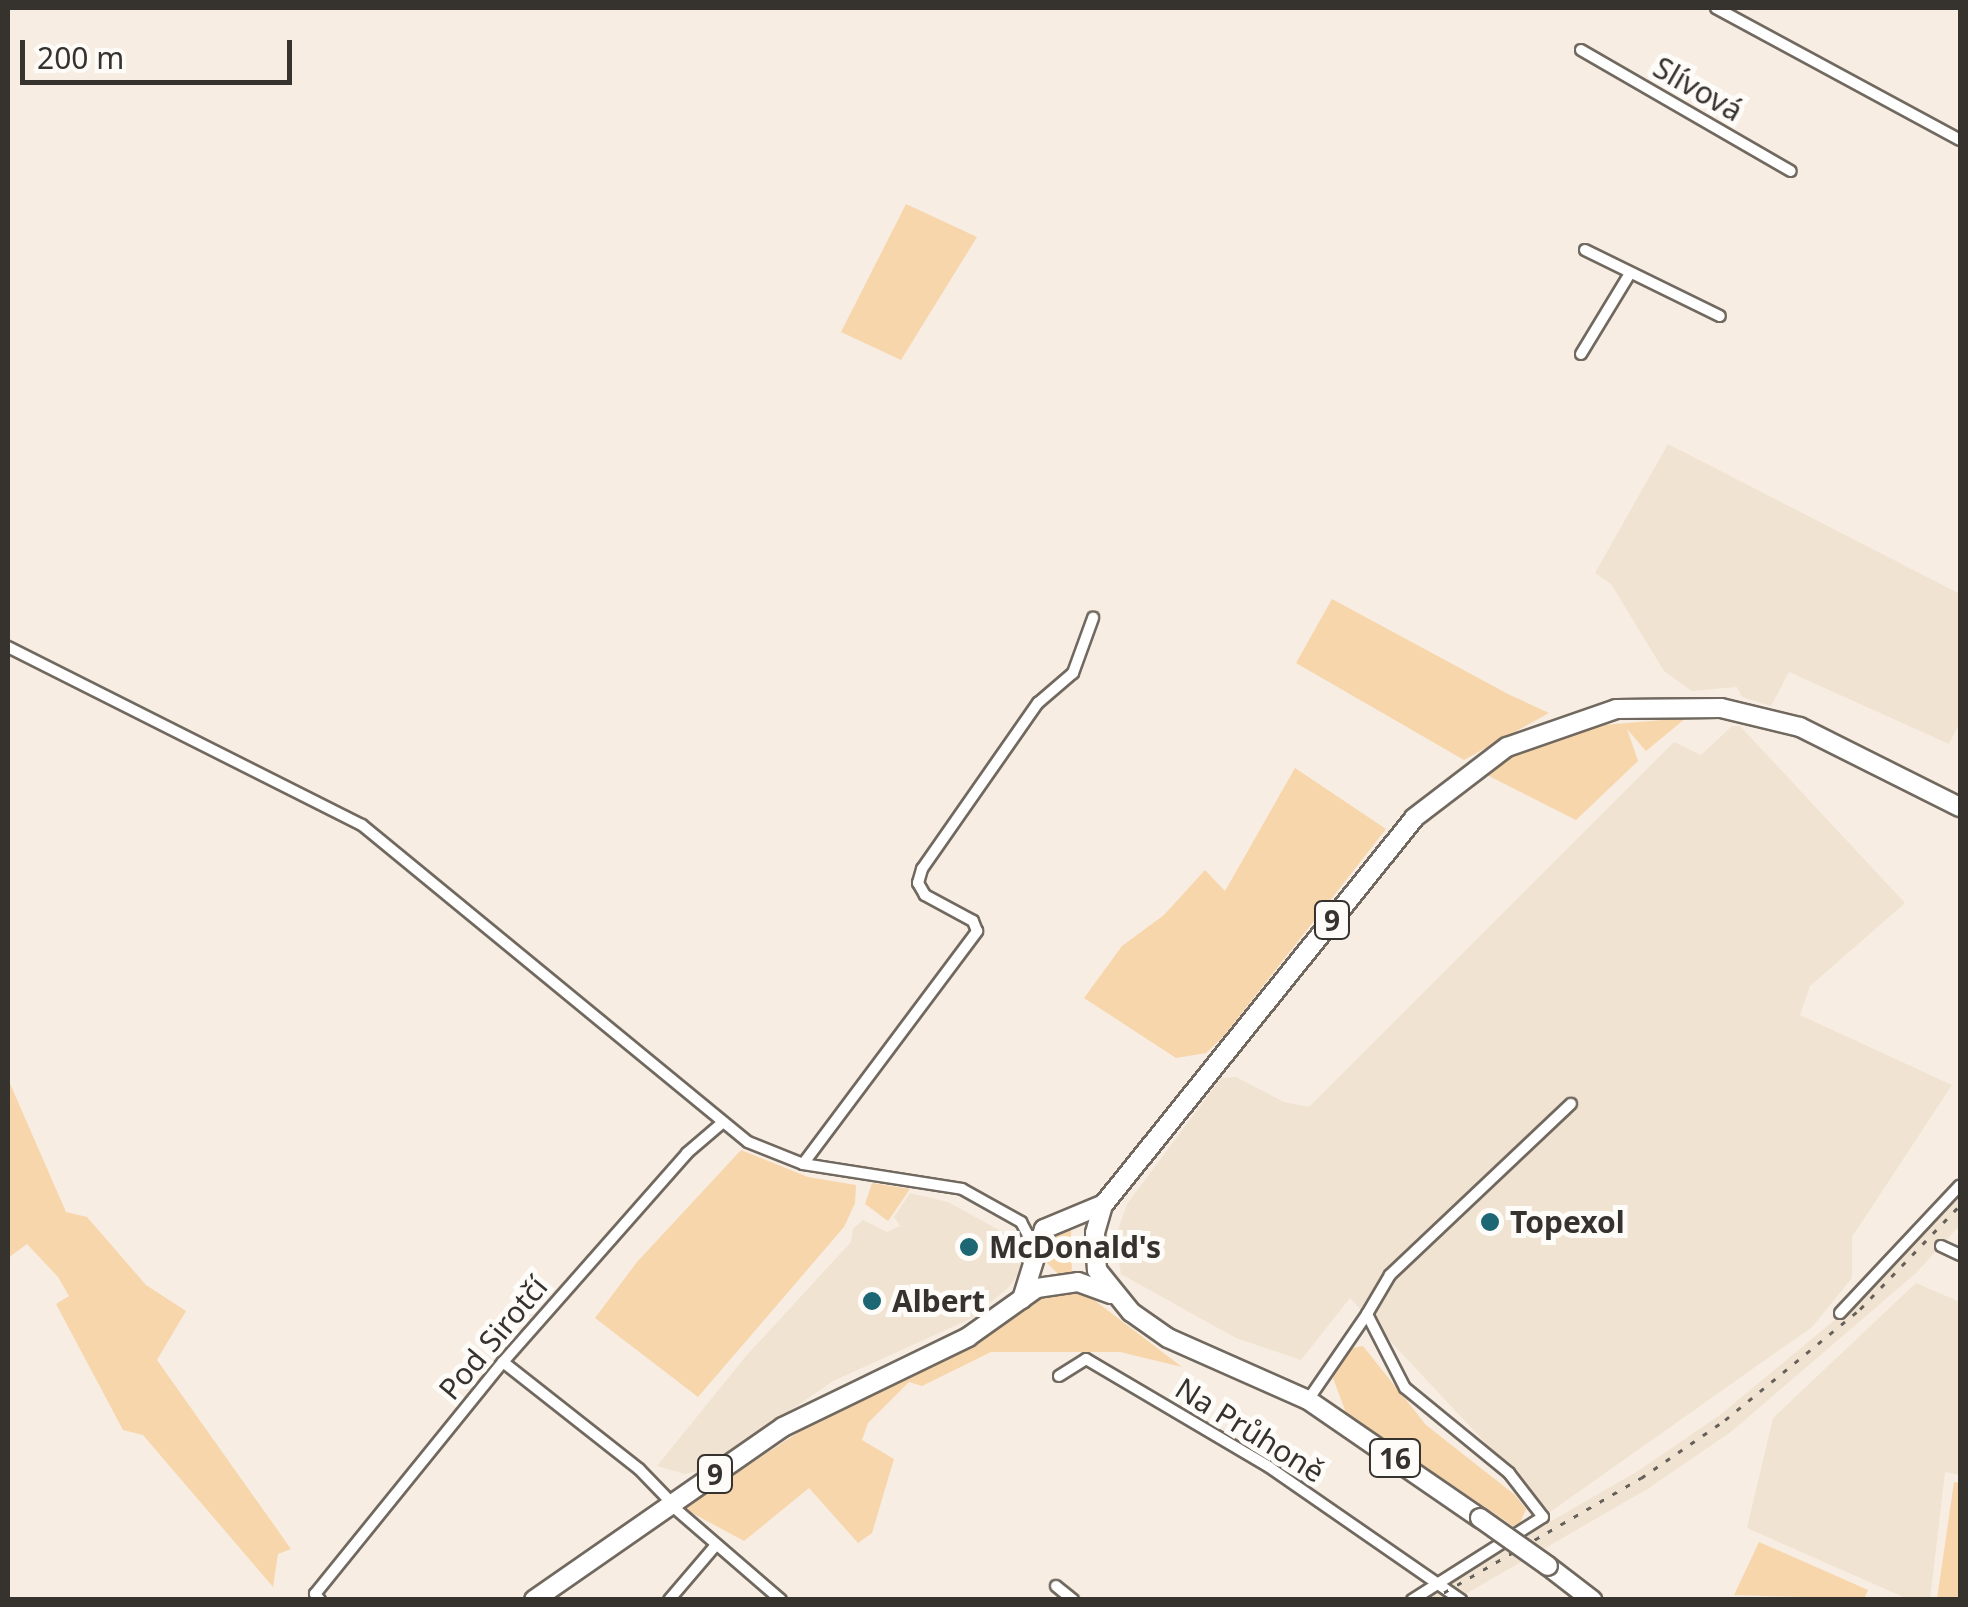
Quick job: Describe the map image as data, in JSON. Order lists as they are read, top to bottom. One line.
{"streets":{"main road":["9","16"],"street":["Slívová","Pod Sirotčí","Na Průhoně"]},"crossings":[["9","16"]],"places":["Topexol","McDonald's","Albert"],"scale_bar":"200 m"}
